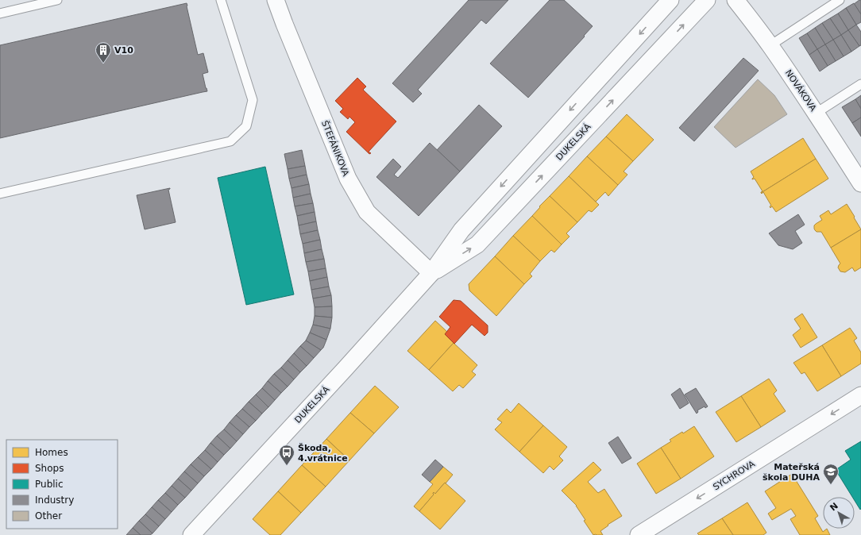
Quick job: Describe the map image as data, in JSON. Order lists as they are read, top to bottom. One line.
{"streets":{"street":["NOVÁKOVA","DUKELSKÁ","ŠTEFÁNIKOVA","SYCHROVA"]},"crossings":[["DUKELSKÁ","ŠTEFÁNIKOVA"]],"one_way":["SYCHROVA"],"places":{"building":["V10"],"bus stop":["Škoda, 4.vrátnice"],"school or university":["Mateřská škola DUHA"]},"legend":["Homes","Shops","Public","Industry","Other"],"north":"top left"}
